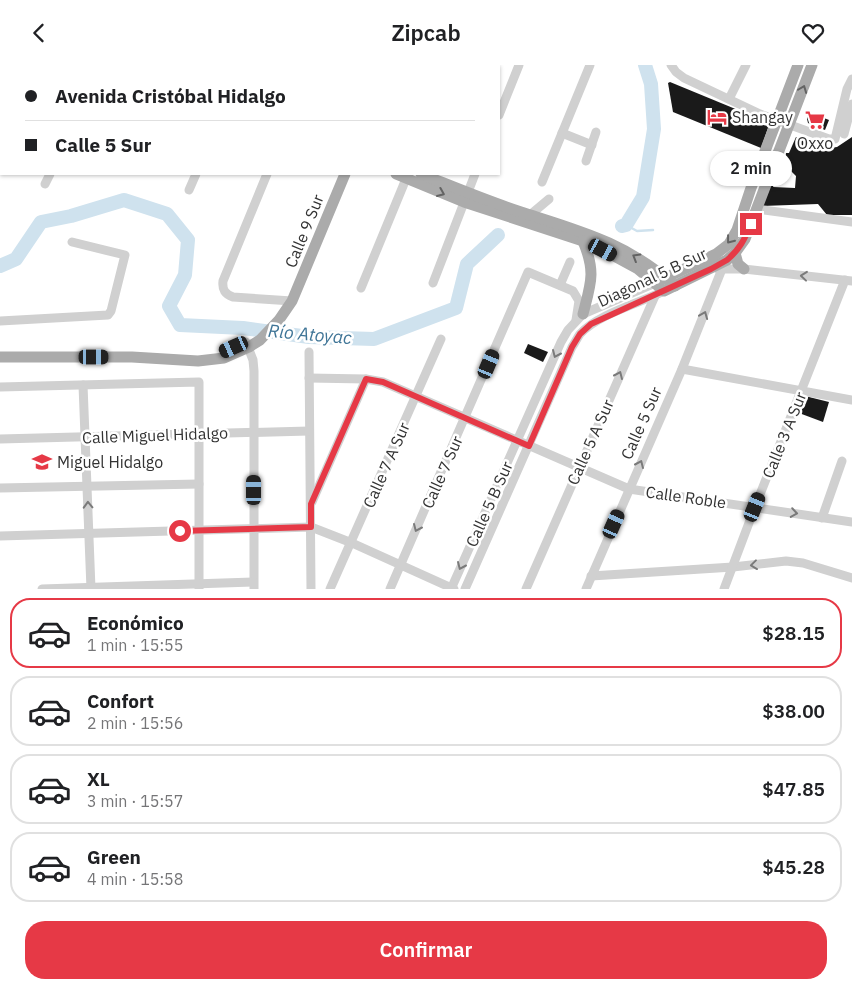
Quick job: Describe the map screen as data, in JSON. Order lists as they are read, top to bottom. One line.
{"streets":{"main road":["Calle 9 Sur","Diagonal 5 B Sur","Calle 5 Sur"],"street":["Calle Miguel Hidalgo","Calle 3 A Sur","Calle 5 A Sur","Calle 7 A Sur","Calle 7 Sur","Calle Roble","Calle 5 B Sur"]},"crossings":[["Diagonal 5 B Sur","Calle 5 Sur"],["Diagonal 5 B Sur","Calle 5 A Sur"],["Diagonal 5 B Sur","Calle 5 B Sur"],["Calle 5 Sur","Calle Roble"],["Calle 3 A Sur","Calle Roble"],["Calle 5 A Sur","Calle Roble"],["Calle 7 A Sur","Calle Roble"],["Calle 7 Sur","Calle Roble"],["Calle Roble","Calle 5 B Sur"]],"one_way":["Calle 5 A Sur","Calle 7 Sur"],"water":["Río Atoyac"],"places":{"hotel":["Shangay"],"supermarket":["Oxxo"],"school or university":["Miguel Hidalgo"]},"page":{"header":"Zipcab","banner":["Avenida Cristóbal Hidalgo","Calle 5 Sur"],"bubble":"2 min","list":[{"name":"Económico","note":"1 min · 15:55","value":"$28.15"},{"name":"Confort","note":"2 min · 15:56","value":"$38.00"},{"name":"XL","note":"3 min · 15:57","value":"$47.85"},{"name":"Green","note":"4 min · 15:58","value":"$45.28"}],"buttons":"Confirmar"}}
